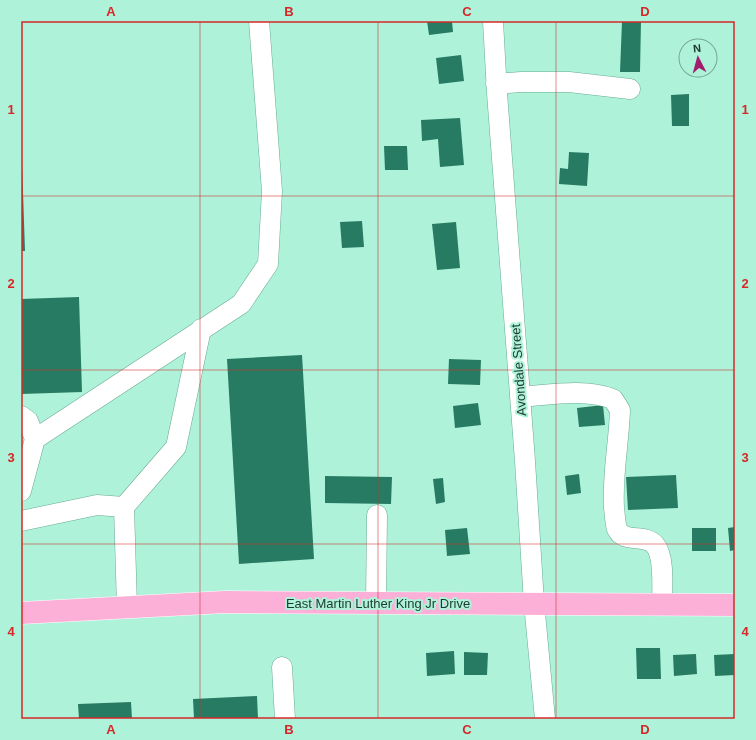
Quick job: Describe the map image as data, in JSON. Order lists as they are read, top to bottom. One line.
{"streets":{"main road":["East Martin Luther King Jr Drive"],"street":["Avondale Street"]},"crossings":[["Avondale Street","East Martin Luther King Jr Drive"]],"north":"top","grid":{"columns":["A","B","C","D"],"rows":["1","2","3","4"]}}
